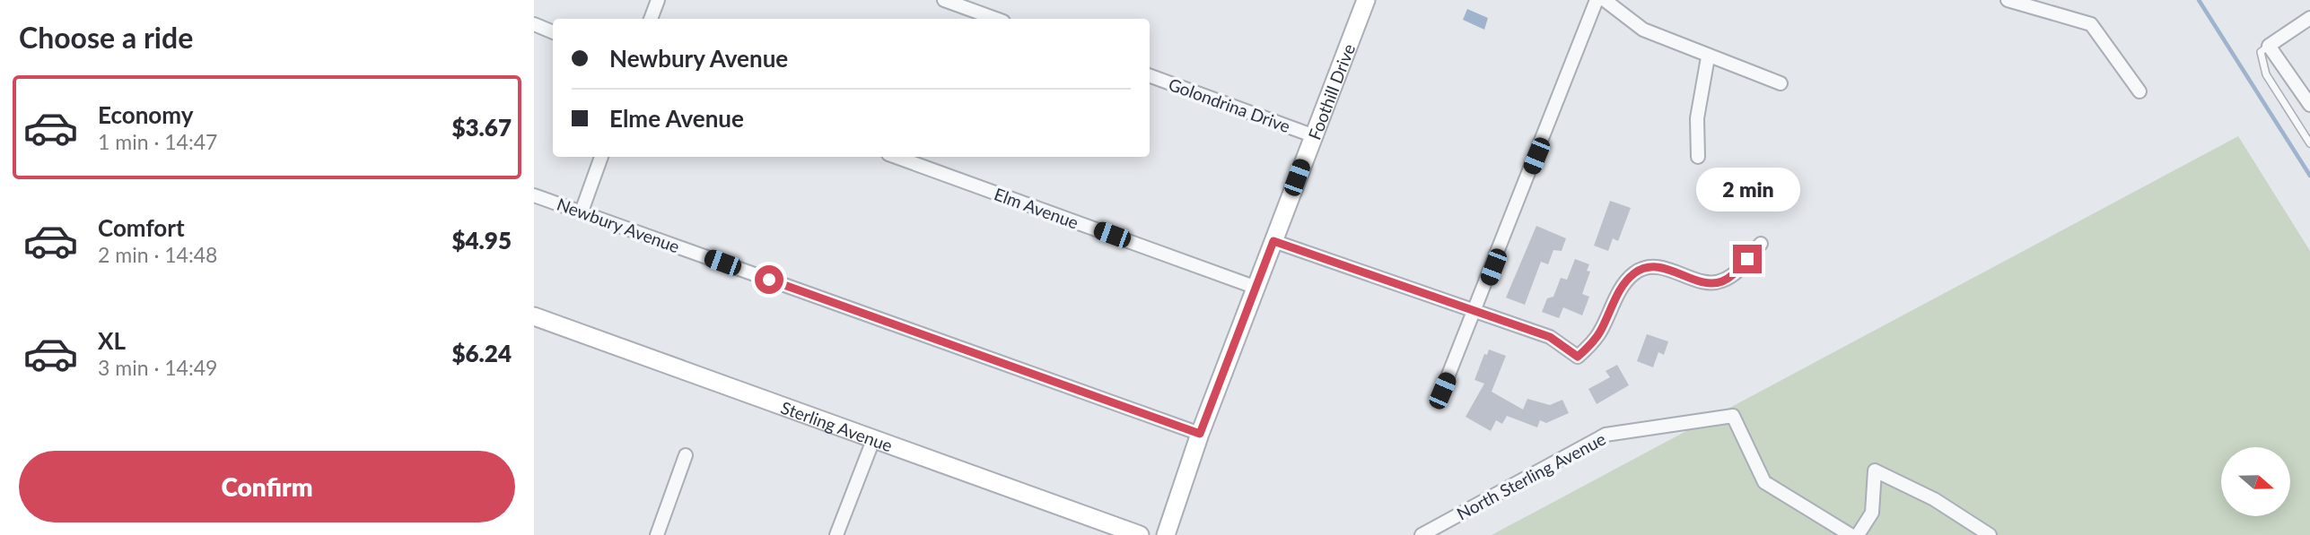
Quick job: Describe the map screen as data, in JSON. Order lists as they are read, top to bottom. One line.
{"streets":{"street":["Foothill Drive","Golondrina Drive","Elm Avenue","Newbury Avenue","Sterling Avenue","North Sterling Avenue"]},"crossings":[["Foothill Drive","Golondrina Drive"],["Foothill Drive","Elm Avenue"],["Foothill Drive","Newbury Avenue"]],"north":"right","page":{"heading":"Choose a ride","banner":["Newbury Avenue","Elme Avenue"],"list":[{"name":"Economy","note":"1 min · 14:47","value":"$3.67"},{"name":"Comfort","note":"2 min · 14:48","value":"$4.95"},{"name":"XL","note":"3 min · 14:49","value":"$6.24"}],"bubble":"2 min","buttons":"Confirm"}}
